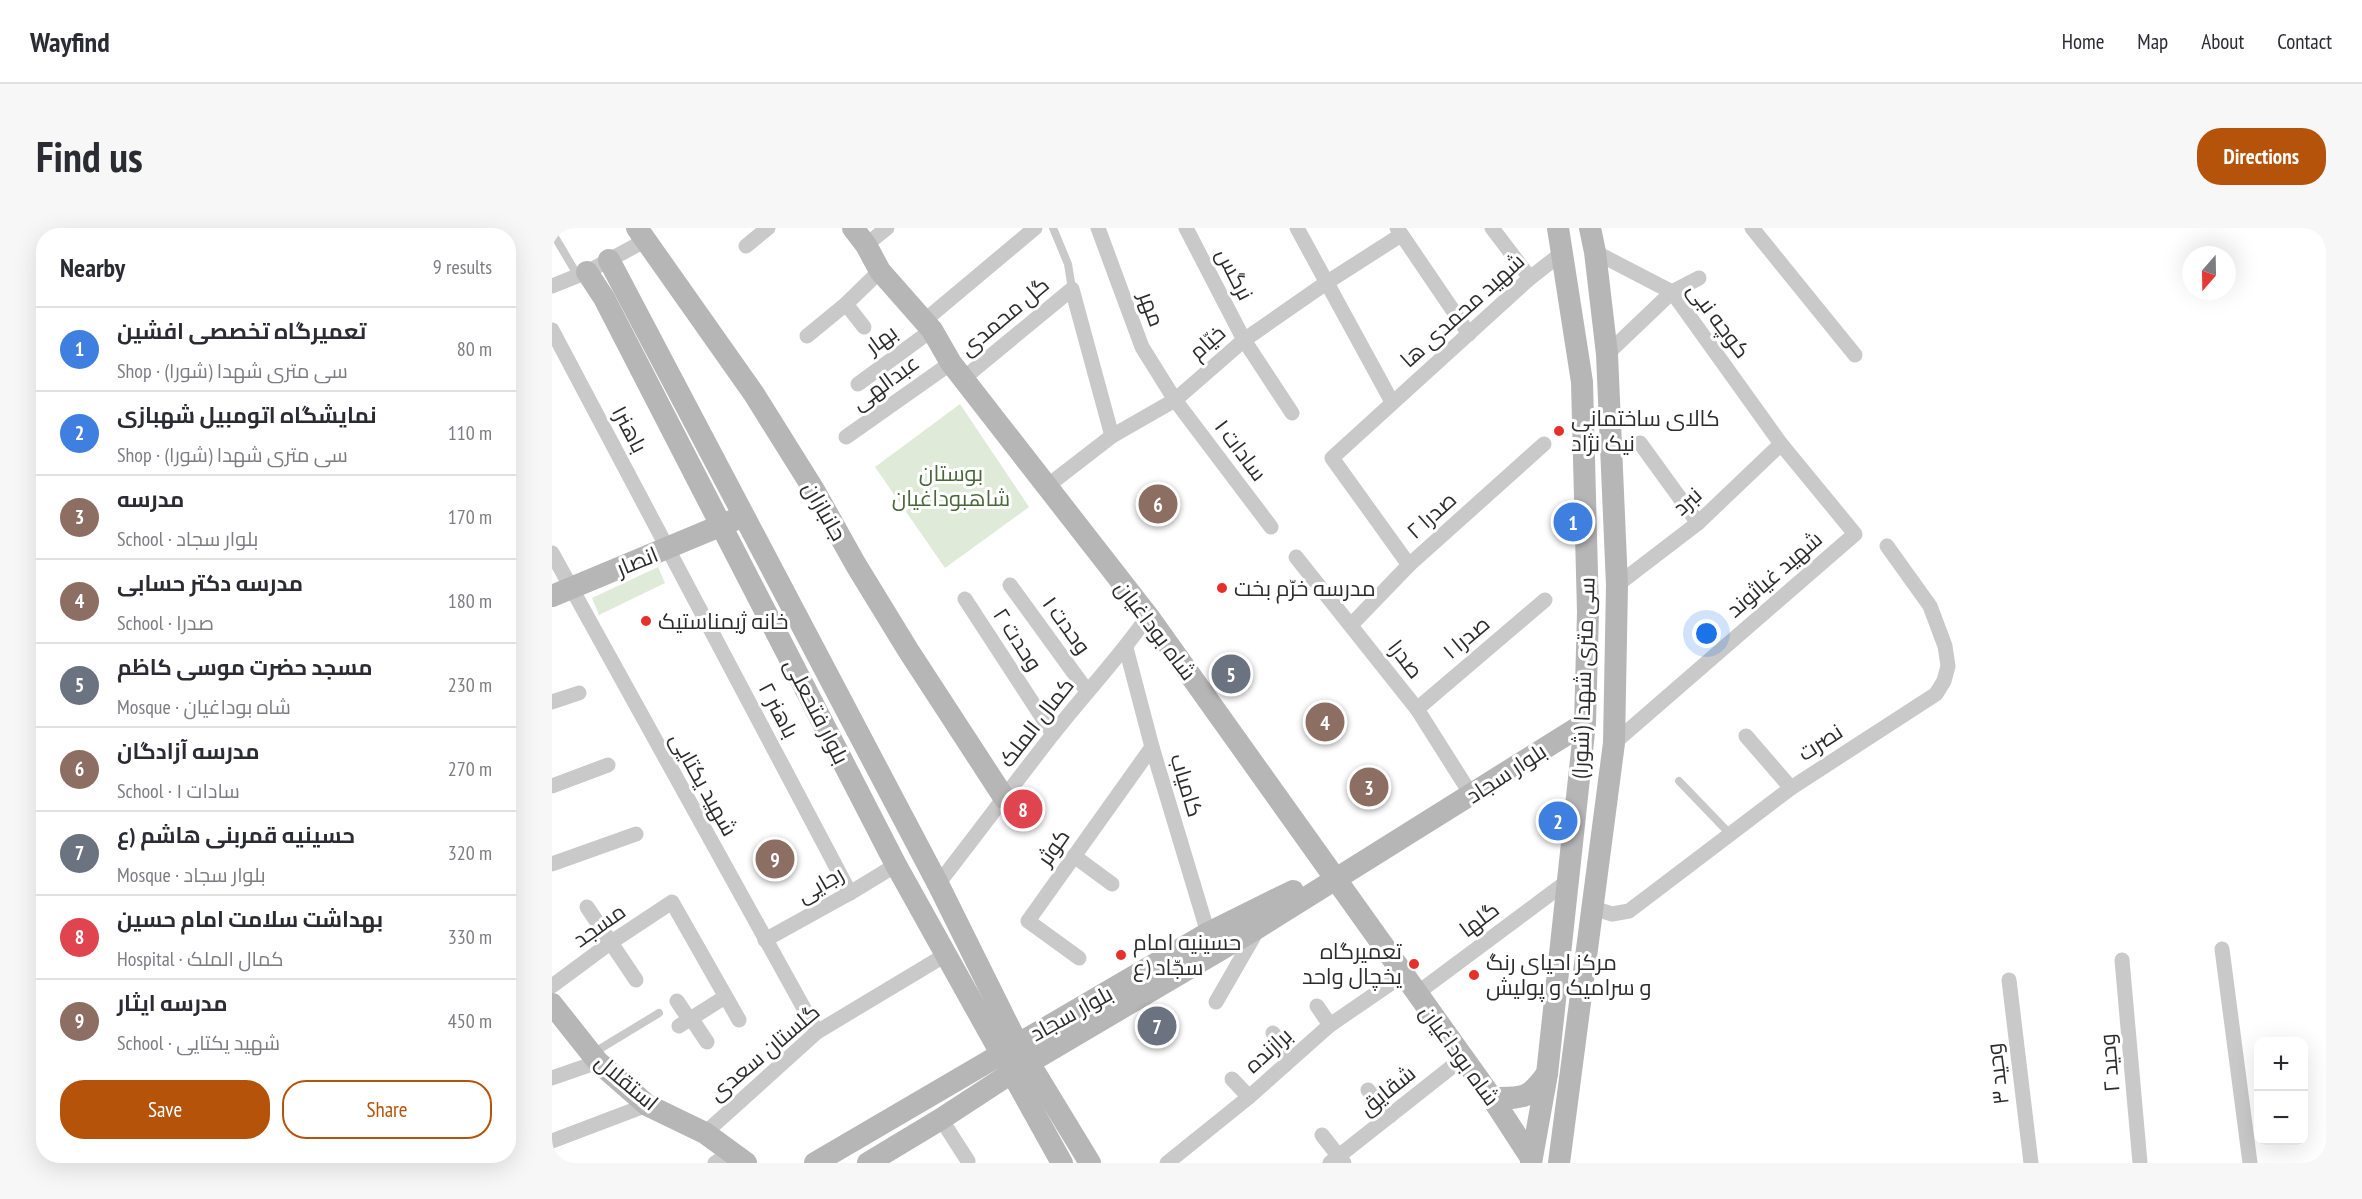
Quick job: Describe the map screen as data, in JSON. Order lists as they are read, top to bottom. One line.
{"streets":{"main road":["جانبازان","انصار","شاه بوداغیان","سی متری شهدا (شورا)","بلوار فتحعلی","بلوار سجاد","استقلال"],"street":["نرگس","مهر","شهید محمدی ها","گل محمدی","کوچه نبی","بهار","خیّام","عبدالهی","باهنر۱","سادات ۱","نبرد","صدرا ۲","شهید غیاثوند","وحدت ۱","صدرا ۱","وحدت ۲","صدرا","باهنر ۲","کمال الملک","نصرت","شهید یکتایی","کامیاب","کوثر","رجایی","گلها","مسجد","برازنده","گلستان سعدی","وحید ۲","وحید ۳","شقایق"]},"crossings":[["نرگس","خیّام"],["مهر","خیّام"],["مهر","سادات ۱"],["شهید محمدی ها","صدرا ۲"],["شهید محمدی ها","سی متری شهدا (شورا)"],["گل محمدی","عبدالهی"],["گل محمدی","شاه بوداغیان"],["کوچه نبی","نبرد"],["کوچه نبی","شهید غیاثوند"],["کوچه نبی","سی متری شهدا (شورا)"],["بهار","شاه بوداغیان"],["خیّام","سادات ۱"],["خیّام","شاه بوداغیان"],["عبدالهی","شاه بوداغیان"],["باهنر۱","انصار"],["باهنر۱","باهنر ۲"],["نبرد","سی متری شهدا (شورا)"],["جانبازان","کمال الملک"],["صدرا ۲","صدرا"],["انصار","باهنر ۲"],["انصار","بلوار فتحعلی"],["انصار","شهید یکتایی"],["شهید غیاثوند","سی متری شهدا (شورا)"],["وحدت ۱","کمال الملک"],["شاه بوداغیان","سی متری شهدا (شورا)"],["شاه بوداغیان","کمال الملک"],["شاه بوداغیان","بلوار سجاد"],["شاه بوداغیان","گلها"],["شاه بوداغیان","برازنده"],["شاه بوداغیان","شقایق"],["صدرا ۱","صدرا"],["وحدت ۲","کمال الملک"],["صدرا","بلوار سجاد"],["سی متری شهدا (شورا)","نصرت"],["سی متری شهدا (شورا)","بلوار سجاد"],["سی متری شهدا (شورا)","گلها"],["باهنر ۲","رجایی"],["بلوار فتحعلی","کمال الملک"],["بلوار فتحعلی","بلوار سجاد"],["بلوار فتحعلی","رجایی"],["بلوار فتحعلی","گلستان سعدی"],["کمال الملک","کامیاب"],["بلوار سجاد","کامیاب"],["شهید یکتایی","رجایی"],["شهید یکتایی","گلستان سعدی"],["کامیاب","کوثر"],["گلستان سعدی","استقلال"]],"parks":["بوستان شاهبوداغیان"],"places":["کالای ساختمانی نیک نژاد","مدرسه خرّم بخت","خانه ژیمناستیک","حسینیه امام سجّاد (ع","تعمیرگاه یخچال واحد","مرکز احیای رنگ و سرامیک و پولیش"],"north":"bottom","page":{"header":"Wayfind","nav":["Home","Map","About","Contact"],"buttons":["Directions",["Save","Share"]],"title":"Find us","heading":["Nearby","9 results"],"list":[{"mark":"1","name":"تعمیرگاه تخصصی افشین","note":"Shop · سی متری شهدا (شورا)","value":"80 m"},{"mark":"2","name":"نمایشگاه اتومبیل شهبازی","note":"Shop · سی متری شهدا (شورا)","value":"110 m"},{"mark":"3","name":"مدرسه","note":"School · بلوار سجاد","value":"170 m"},{"mark":"4","name":"مدرسه دکتر حسابی","note":"School · صدرا","value":"180 m"},{"mark":"5","name":"مسجد حضرت موسی کاظم","note":"Mosque · شاه بوداغیان","value":"230 m"},{"mark":"6","name":"مدرسه آزادگان","note":"School · سادات ۱","value":"270 m"},{"mark":"7","name":"حسینیه قمربنی هاشم (ع","note":"Mosque · بلوار سجاد","value":"320 m"},{"mark":"8","name":"بهداشت سلامت امام حسین","note":"Hospital · کمال الملک","value":"330 m"},{"mark":"9","name":"مدرسه ایثار","note":"School · شهید یکتایی","value":"450 m"}],"pins":["6","1","5","4","3","8","2","9","7"],"map_buttons":["+","−"]}}
